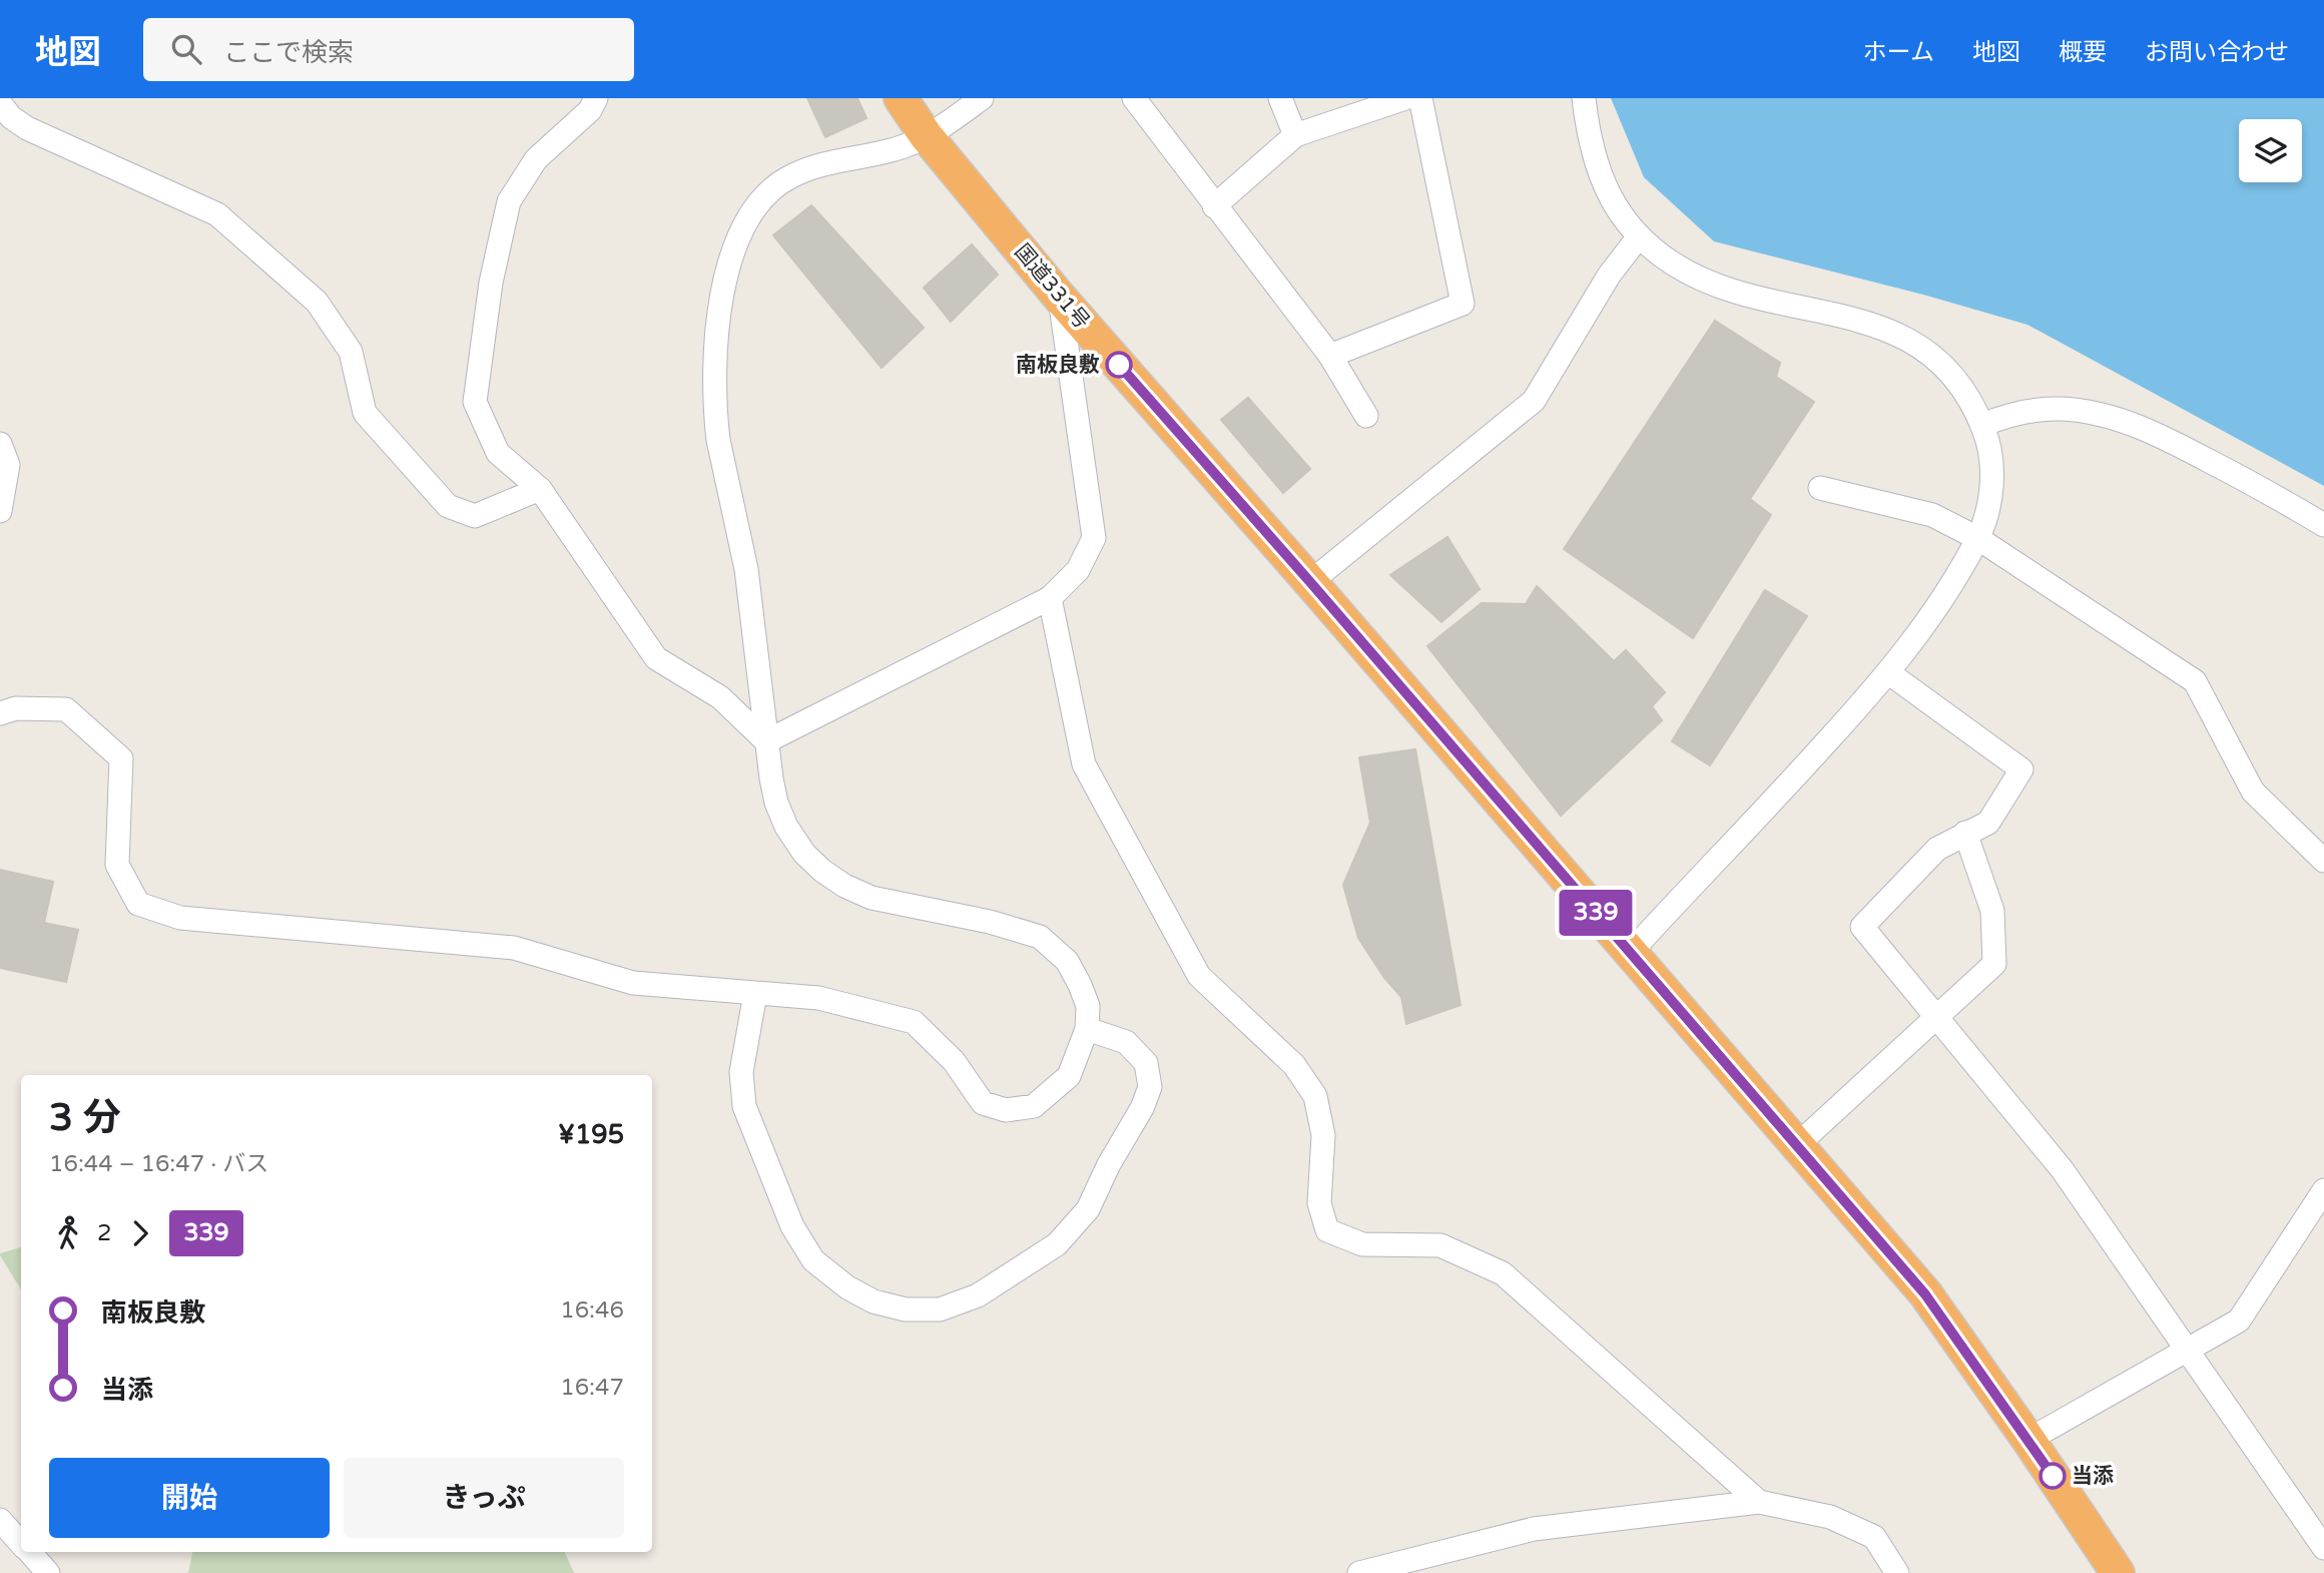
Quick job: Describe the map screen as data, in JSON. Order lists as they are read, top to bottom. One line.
{"streets":{"highway":["国道331号"]},"places":["南板良敷","当添"],"lines":["bus line 339"],"page":{"header":"地図","search":"ここで検索","nav":["ホーム","地図","概要","お問い合わせ"],"on_map":"339","heading":["3 分","16:44 – 16:47 · バス","¥195"],"legs":["2","339"],"list":[{"name":"南板良敷","value":"16:46"},{"name":"当添","value":"16:47"}],"buttons":["開始","きっぷ"]}}
